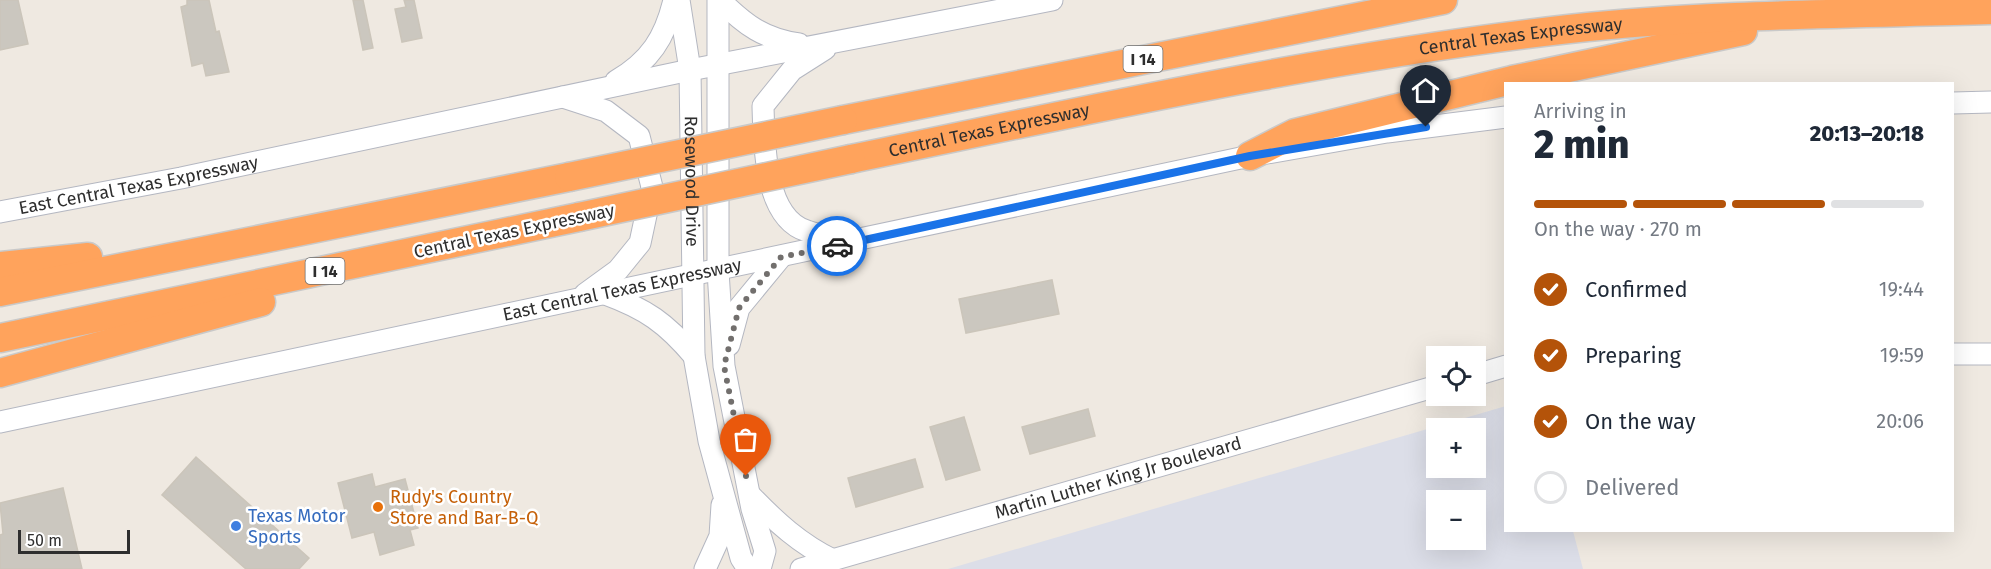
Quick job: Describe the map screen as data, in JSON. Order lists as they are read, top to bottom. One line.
{"streets":{"highway":["Central Texas Expressway","I 14"],"main road":["Rosewood Drive","East Central Texas Expressway","Martin Luther King Jr Boulevard"]},"crossings":[["Rosewood Drive","East Central Texas Expressway"]],"places":["Rudy's Country Store and Bar-B-Q","Texas Motor Sports"],"scale_bar":"50 m","page":{"heading":["2 min","Arriving in","20:13–20:18"],"bar":"On the way · 270 m","list":[["Confirmed","19:44"],["Preparing","19:59"],["On the way","20:06"],"Delivered"],"map_buttons":["+","−"],"scale":"50 m"}}
